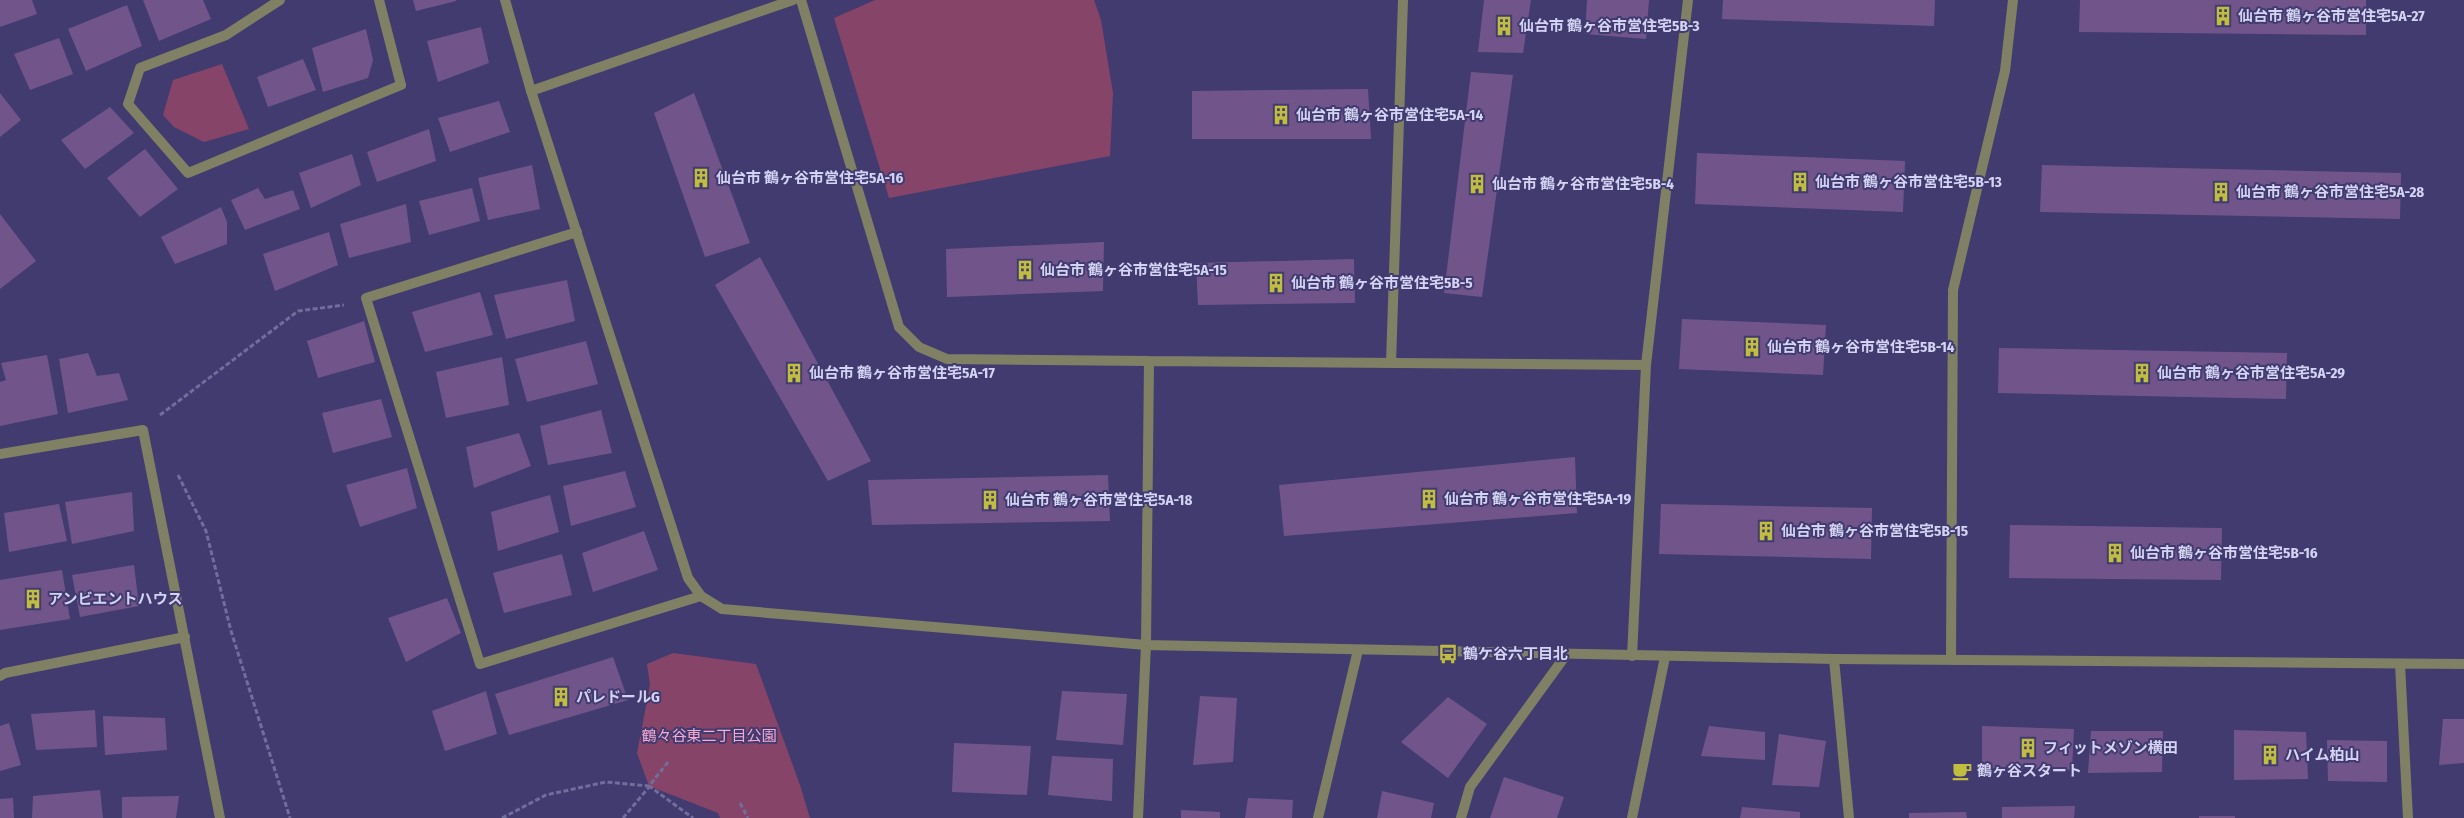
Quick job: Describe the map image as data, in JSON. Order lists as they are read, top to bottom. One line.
{"parks":["鶴々谷東二丁目公園"],"places":{"building":["仙台市 鶴ヶ谷市営住宅5A-27","仙台市 鶴ヶ谷市営住宅5B-3","仙台市 鶴ヶ谷市営住宅5A-14","仙台市 鶴ヶ谷市営住宅5A-16","仙台市 鶴ヶ谷市営住宅5B-13","仙台市 鶴ヶ谷市営住宅5B-4","仙台市 鶴ヶ谷市営住宅5A-28","仙台市 鶴ヶ谷市営住宅5A-15","仙台市 鶴ヶ谷市営住宅5B-5","仙台市 鶴ヶ谷市営住宅5B-14","仙台市 鶴ヶ谷市営住宅5A-17","仙台市 鶴ヶ谷市営住宅5A-29","仙台市 鶴ヶ谷市営住宅5A-19","仙台市 鶴ヶ谷市営住宅5A-18","仙台市 鶴ヶ谷市営住宅5B-15","仙台市 鶴ヶ谷市営住宅5B-16","アンビエントハウス","パレドールG","フィットメゾン横田","ハイム柏山"],"bus stop":["鶴ケ谷六丁目北"],"cafe":["鶴ヶ谷スタート"]}}
